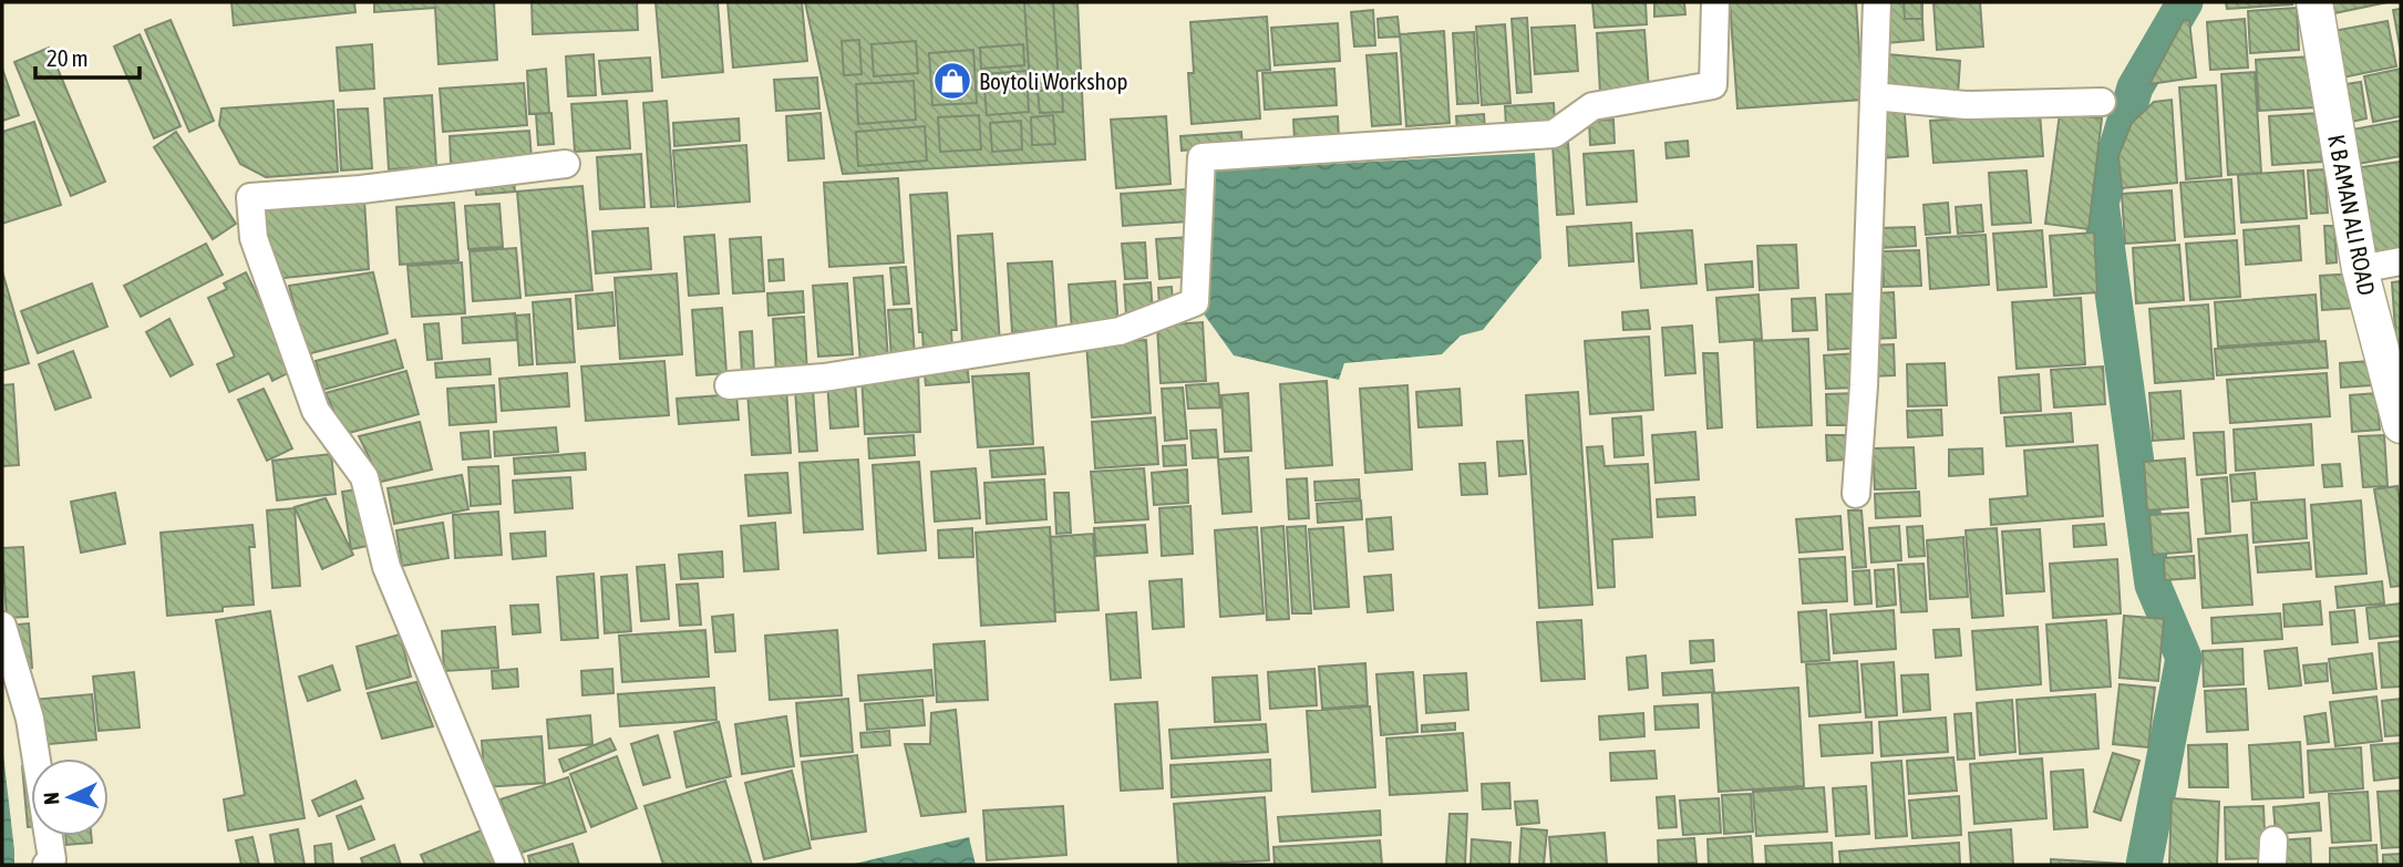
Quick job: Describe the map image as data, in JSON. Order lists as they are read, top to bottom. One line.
{"streets":{"street":["K B AMAN ALI ROAD"]},"places":{"shop":["Boytoli Workshop"]},"scale_bar":"20 m","north":"left"}
